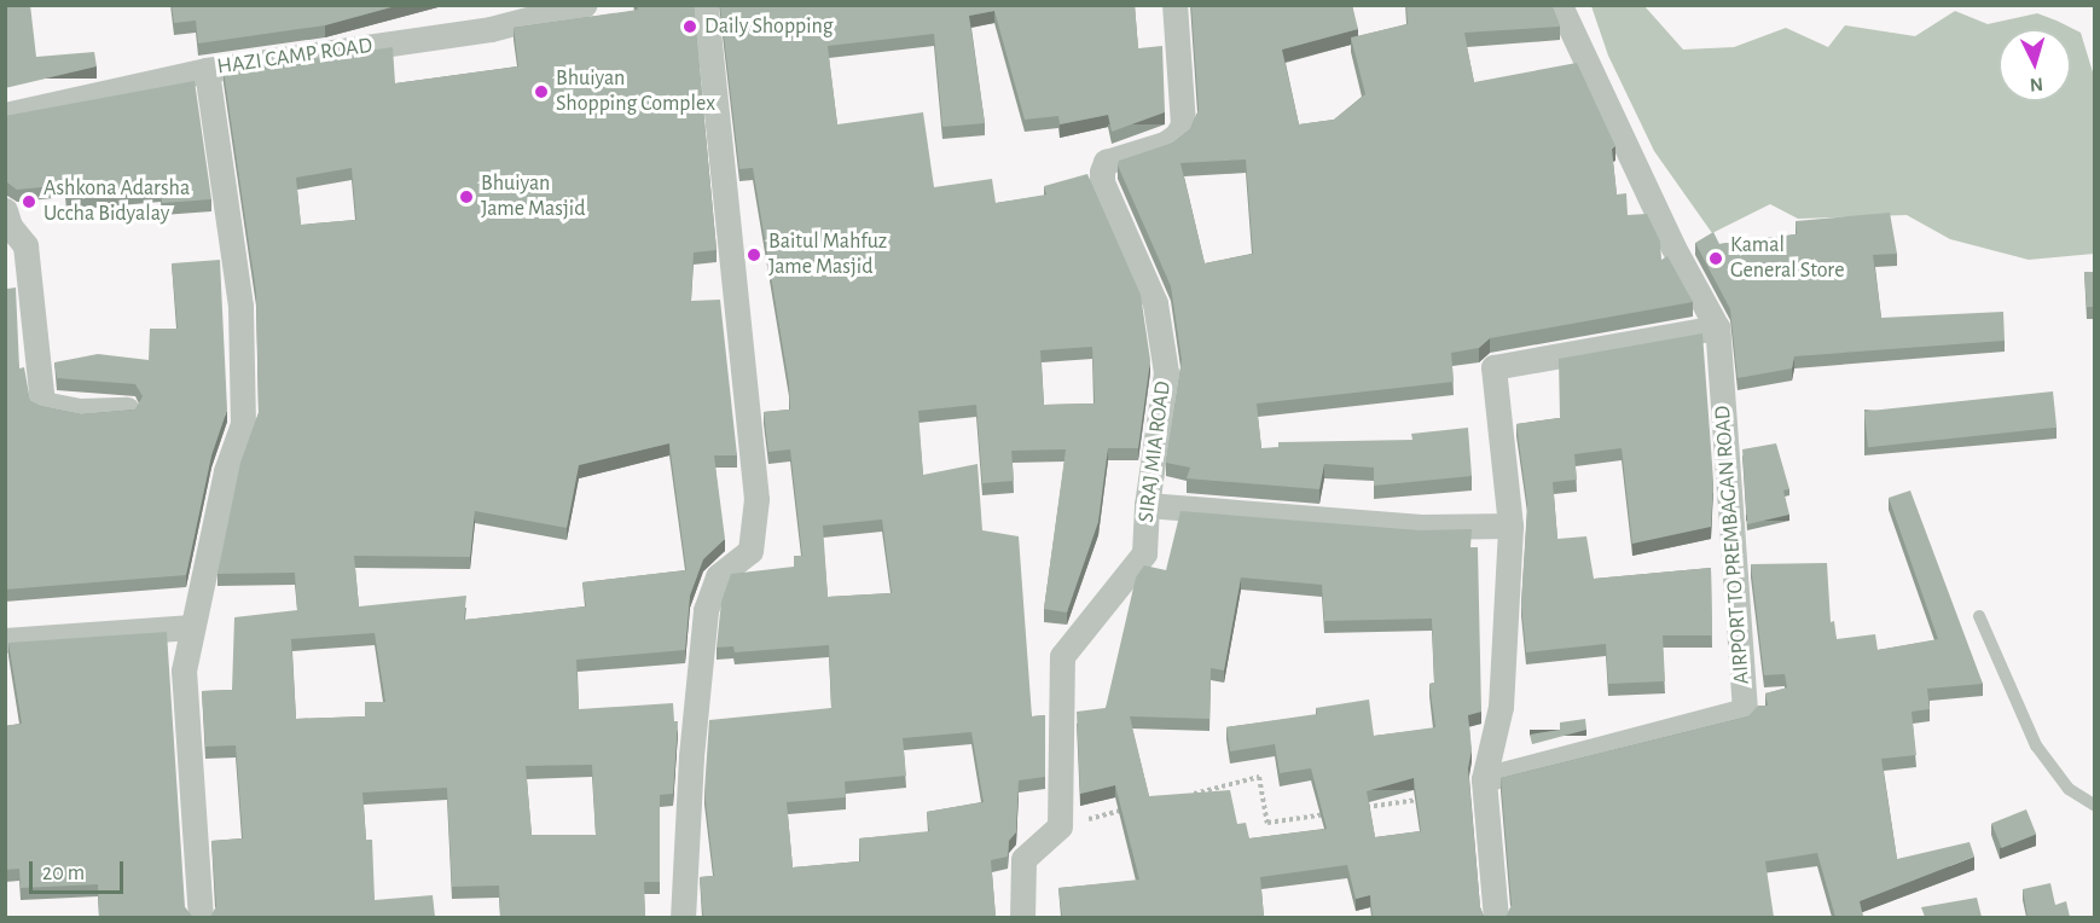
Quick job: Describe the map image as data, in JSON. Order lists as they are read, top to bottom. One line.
{"streets":{"street":["HAZI CAMP ROAD","SIRAJ MIA ROAD","AIRPORT TO PREMBAGAN ROAD"]},"places":["Daily Shopping","Bhuiyan Shopping Complex","Bhuiyan Jame Masjid","Ashkona Adarsha Uccha Bidyalay","Baitul Mahfuz Jame Masjid","Kamal General Store"],"scale_bar":"20 m","north":"bottom"}
